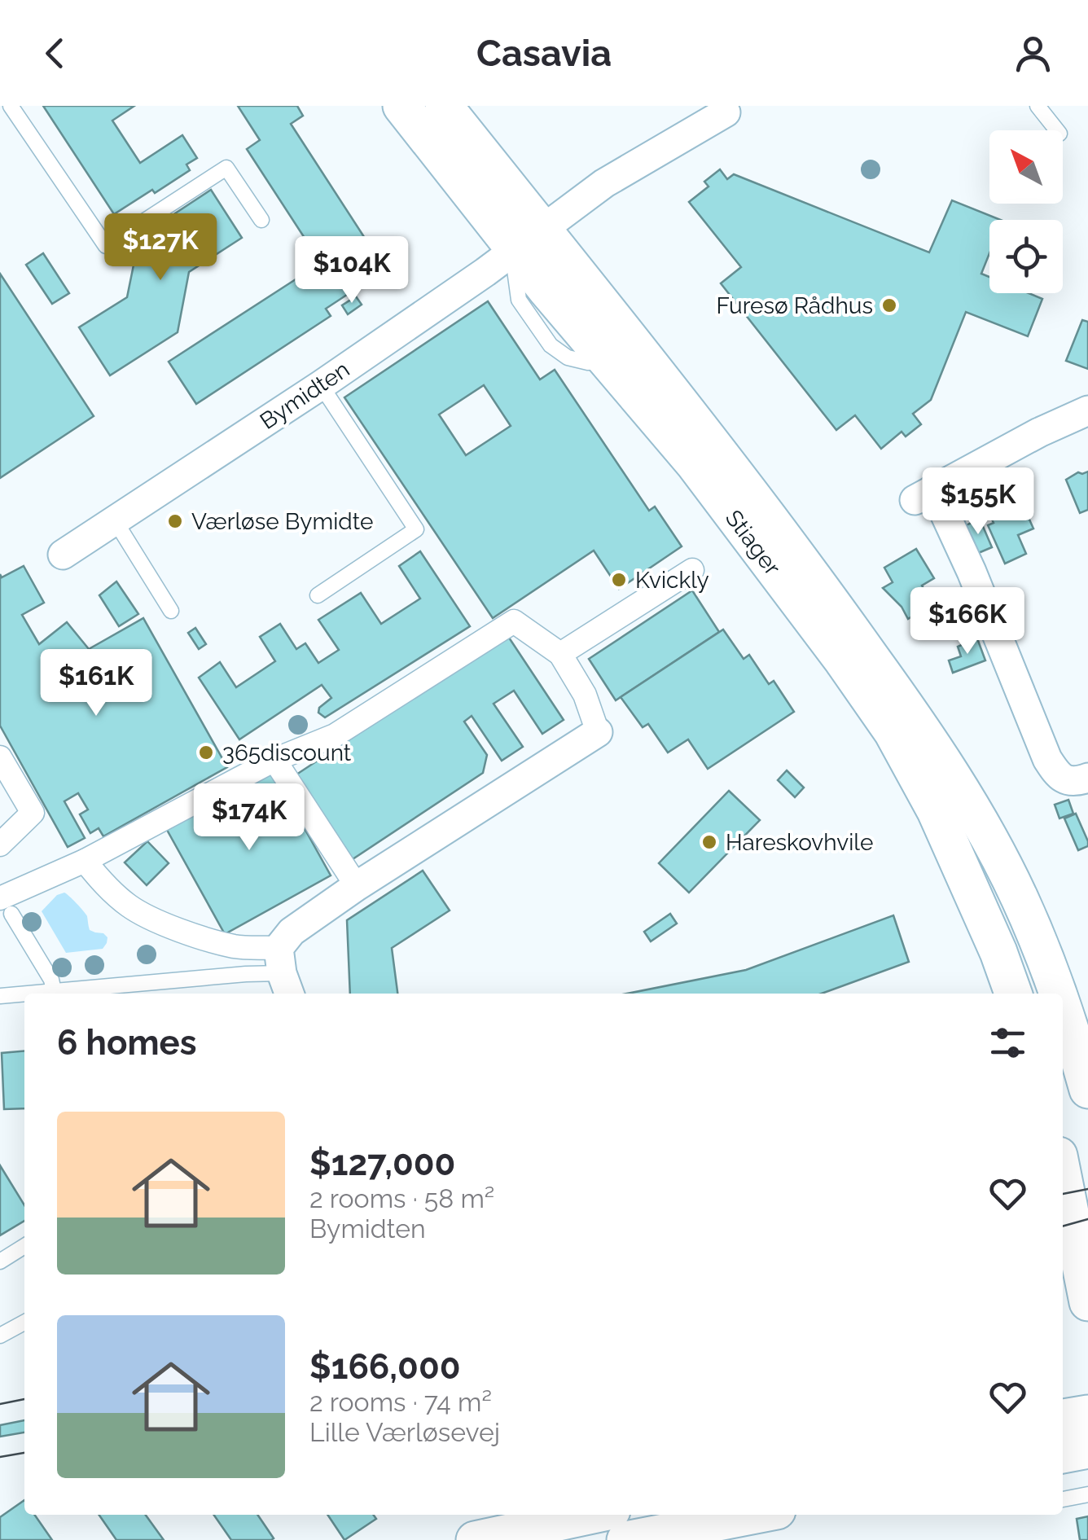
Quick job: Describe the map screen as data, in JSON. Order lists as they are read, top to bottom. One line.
{"streets":{"street":["Bymidten","Stiager"]},"crossings":[["Bymidten","Stiager"]],"places":["Furesø Rådhus","Værløse Bymidte","Kvickly","365discount","Hareskovhvile"],"north":"top left","page":{"header":"Casavia","price":["$127K","$104K","$155K","$166K","$161K","$174K"],"heading":"6 homes","list":[{"name":"$127,000","note":"2 rooms · 58 m² · Bymidten"},{"name":"$166,000","note":"2 rooms · 74 m² · Lille Værløsevej"}]}}
